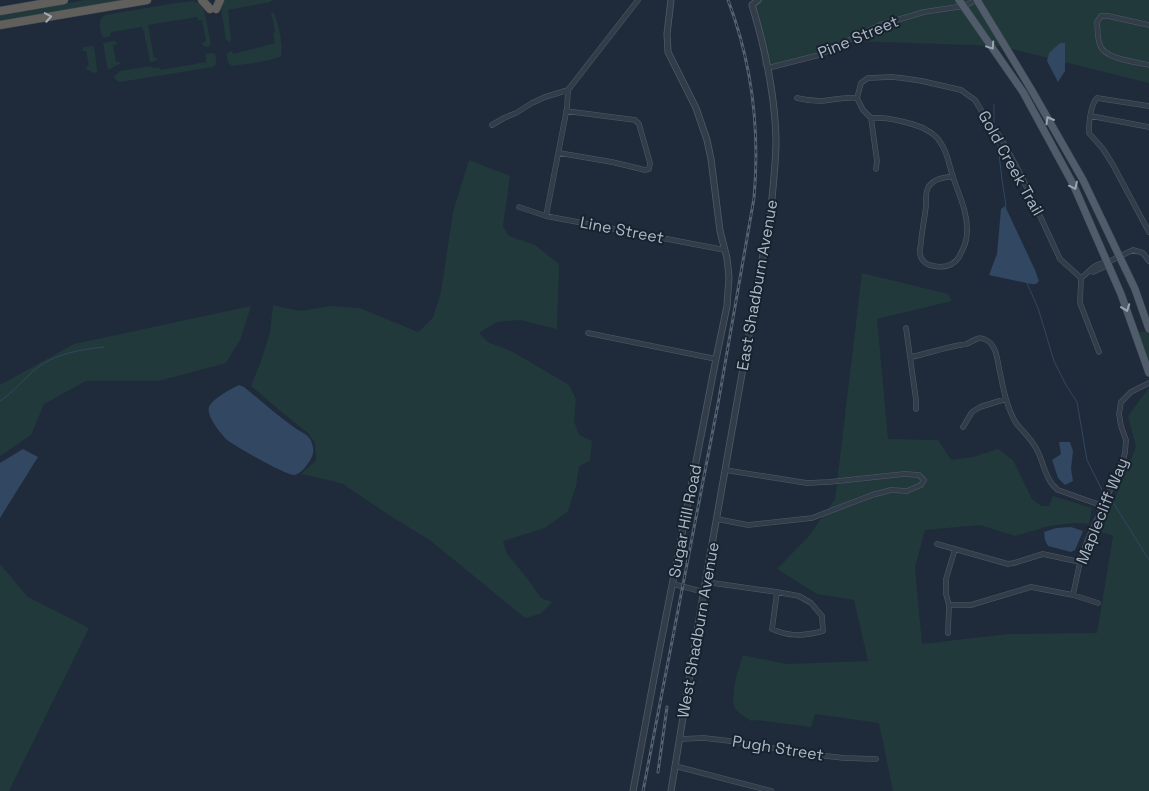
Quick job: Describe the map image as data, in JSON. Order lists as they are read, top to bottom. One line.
{"streets":{"street":["Pine Street","Gold Creek Trail","Line Street","East Shadburn Avenue","Maplecliff Way","Sugar Hill Road","West Shadburn Avenue","Pugh Street"]},"crossings":[["Pine Street","East Shadburn Avenue"],["Line Street","Sugar Hill Road"],["East Shadburn Avenue","West Shadburn Avenue"],["West Shadburn Avenue","Pugh Street"]]}
